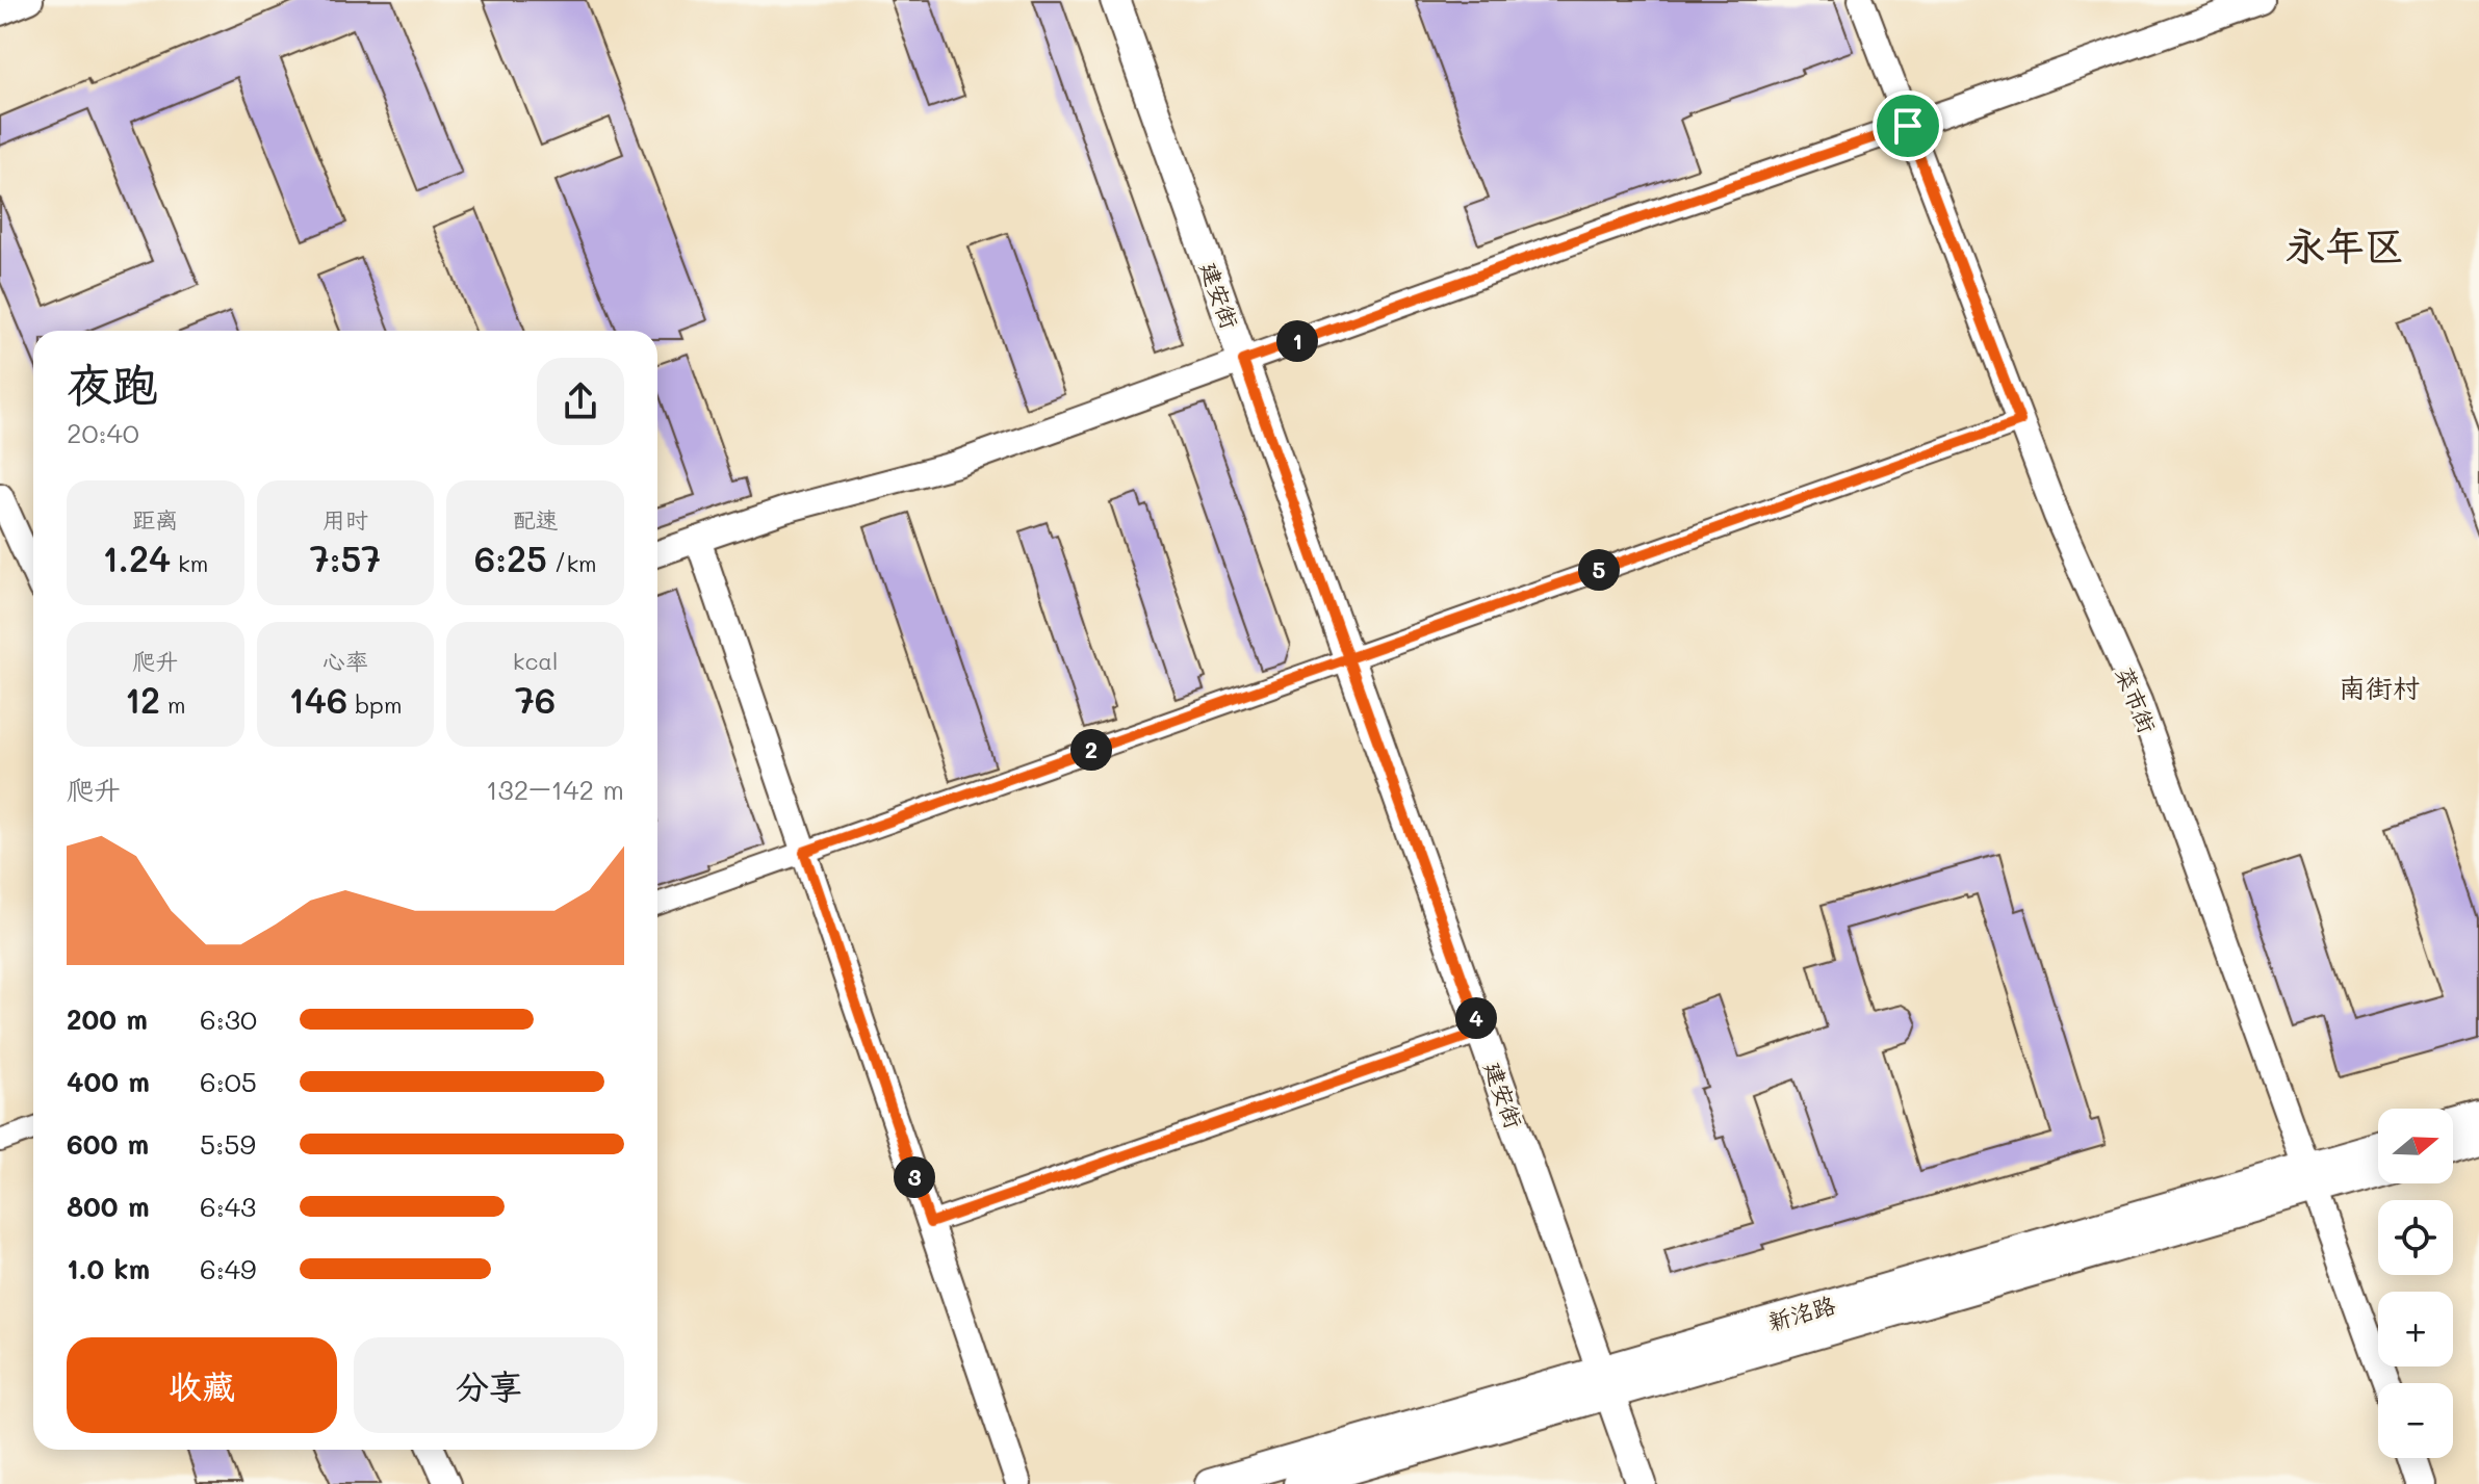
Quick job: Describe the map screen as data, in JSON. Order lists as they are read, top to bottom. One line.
{"streets":{"main road":["建安街","新洺路"],"street":["菜市街"]},"crossings":[["建安街","新洺路"],["菜市街","新洺路"]],"districts":["永年区","南街村"],"north":"right","page":{"pins":["1","5","2","4","3"],"heading":["夜跑","20:40"],"stats":[["距离","1.24 km"],["用时","7:57"],["配速","6:25 /km"],["爬升","12 m"],["心率","146 bpm"],["kcal","76"]],"chart":["爬升","132–142 m"],"list":[{"name":"200 m","note":"6:30"},{"name":"400 m","note":"6:05"},{"name":"600 m","note":"5:59"},{"name":"800 m","note":"6:43"},{"name":"1.0 km","note":"6:49"}],"map_buttons":["+","−"],"buttons":["收藏","分享"]}}
